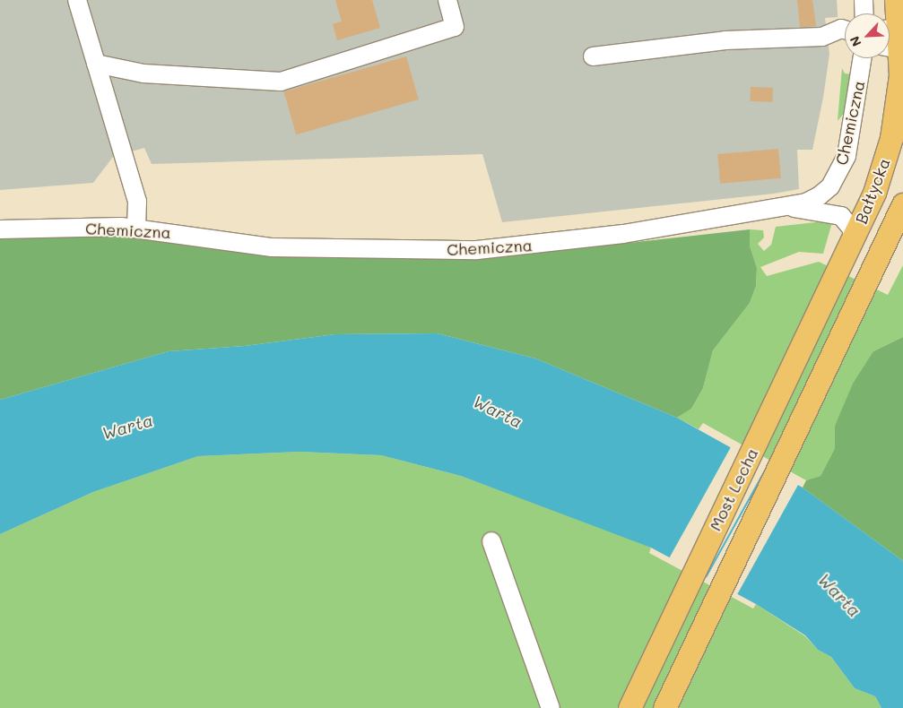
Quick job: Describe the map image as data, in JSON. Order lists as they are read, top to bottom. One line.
{"streets":{"main road":["Bałtycka","Most Lecha"],"street":["Chemiczna"]},"crossings":[["Bałtycka","Most Lecha"]],"water":["Warta"],"north":"bottom left"}
